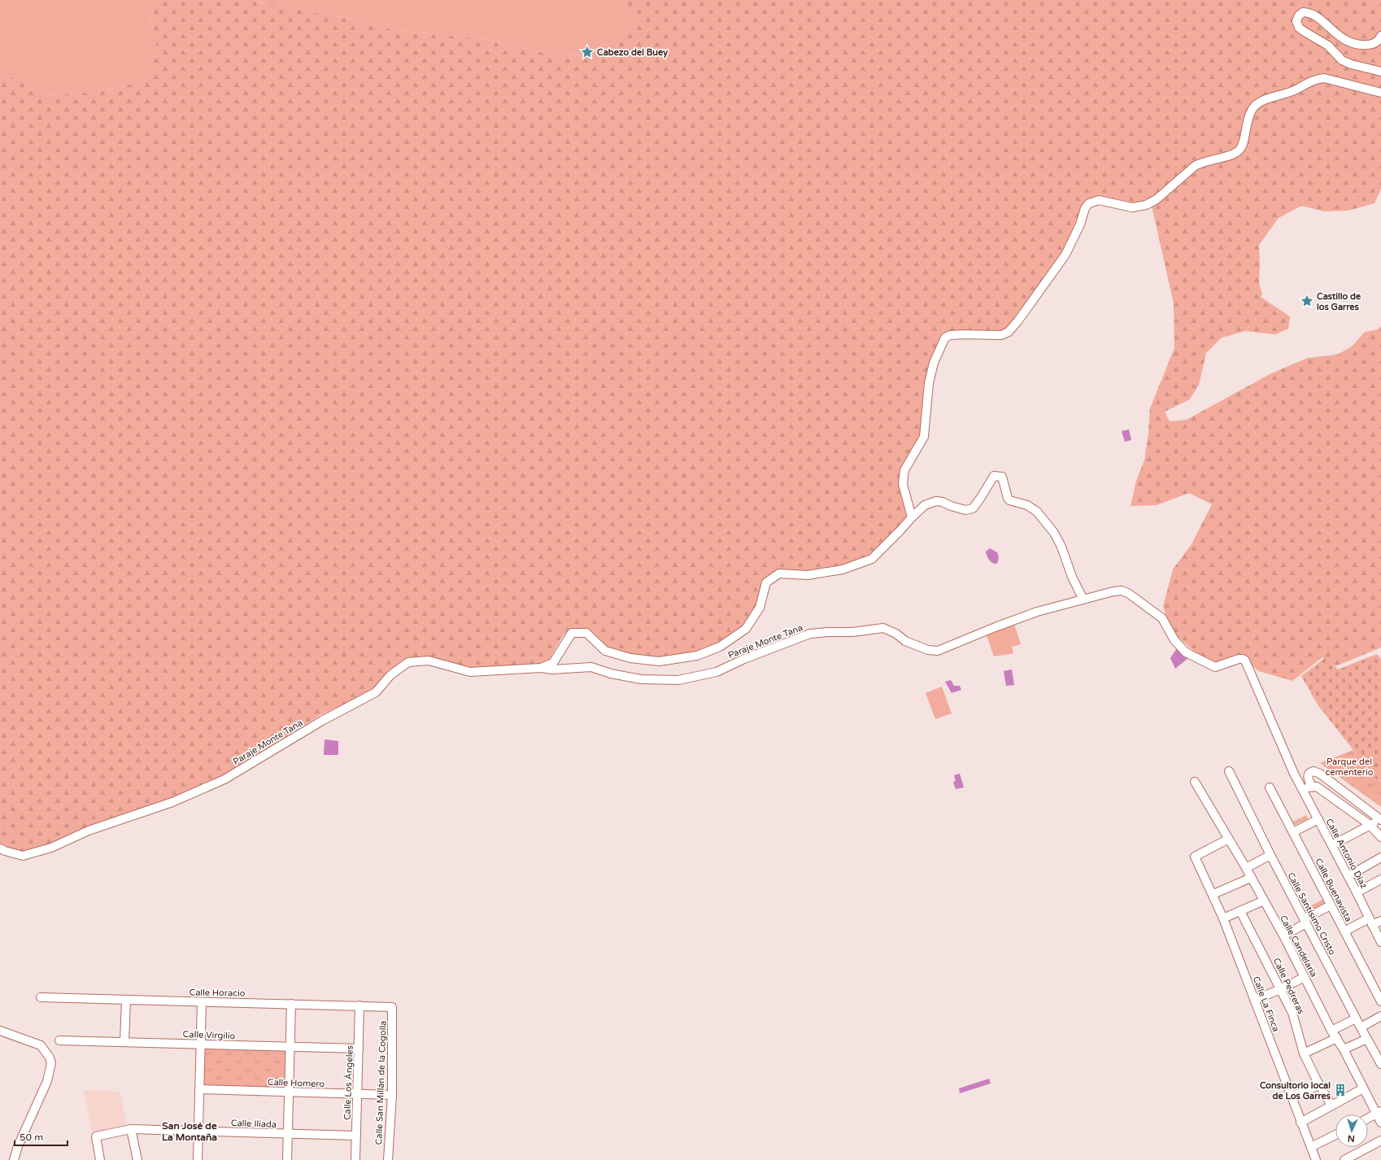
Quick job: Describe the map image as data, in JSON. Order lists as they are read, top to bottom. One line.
{"streets":{"street":["Paraje Monte Tana","Calle Antonio Díaz","Calle Buenavista","Calle Santísimo Cristo","Calle Candelaria","Calle Pedreras","Calle Horacio","Calle La Finca","Calle Virgilio","Calle Homero","Calle Los Ángeles","Calle San Millán de la Cogolla","Calle Ilíada"]},"crossings":[["Paraje Monte Tana","Calle Antonio Díaz"],["Calle Candelaria","Calle La Finca"],["Calle Horacio","Calle Los Ángeles"],["Calle Horacio","Calle San Millán de la Cogolla"],["Calle Virgilio","Calle Los Ángeles"],["Calle Homero","Calle Los Ángeles"],["Calle Homero","Calle San Millán de la Cogolla"],["Calle Los Ángeles","Calle Ilíada"]],"districts":["San José de La Montaña"],"parks":["Parque del cementerio"],"places":{"place":["Cabezo del Buey","Castillo de los Garres"],"building":["Consultorio local de Los Garres"]},"scale_bar":"50 m","north":"bottom"}
